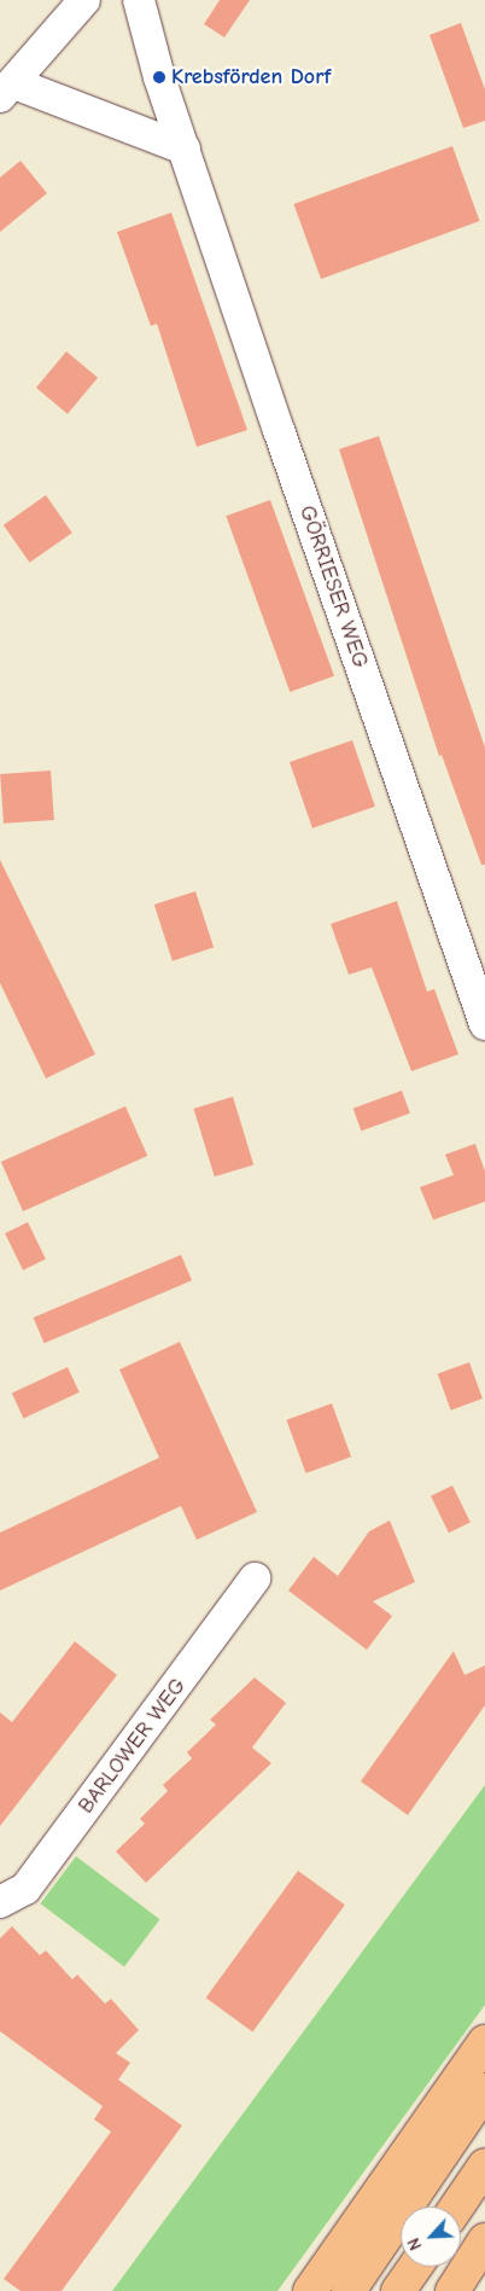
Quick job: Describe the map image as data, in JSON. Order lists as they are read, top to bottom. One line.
{"streets":{"street":["GÖRRIESER WEG","BARLOWER WEG"]},"places":["Krebsförden Dorf"],"north":"bottom left"}
